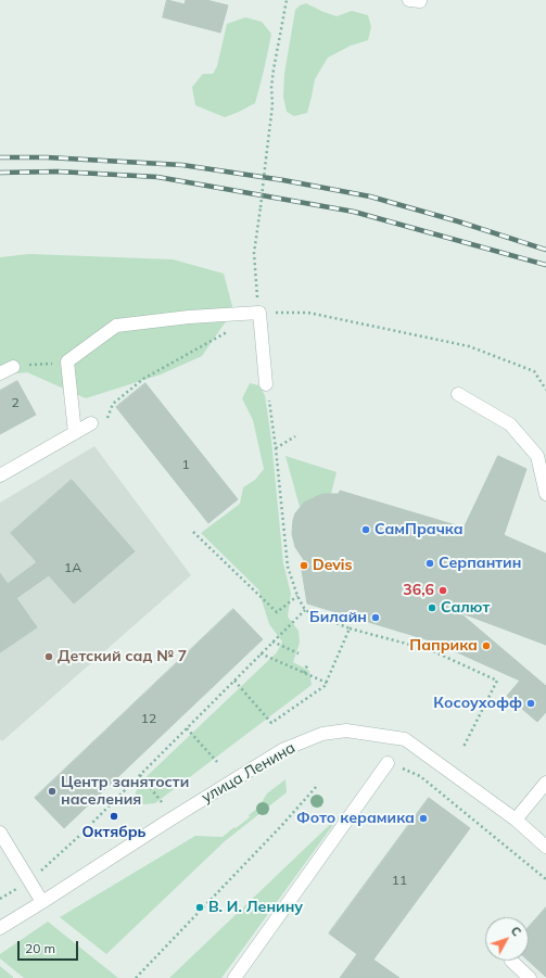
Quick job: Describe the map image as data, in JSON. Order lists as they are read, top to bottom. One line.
{"streets":{"street":["улица Ленина"]},"places":["СамПрачка","Серпантин","Devis","36,6","Салют","Билайн","Паприка","Детский сад № 7","Косоухофф","Центр занятости населения","Октябрь","Фото керамика","В. И. Ленину"],"house_numbers":["2","1","1А","12","11"],"scale_bar":"20 m","north":"top right"}
